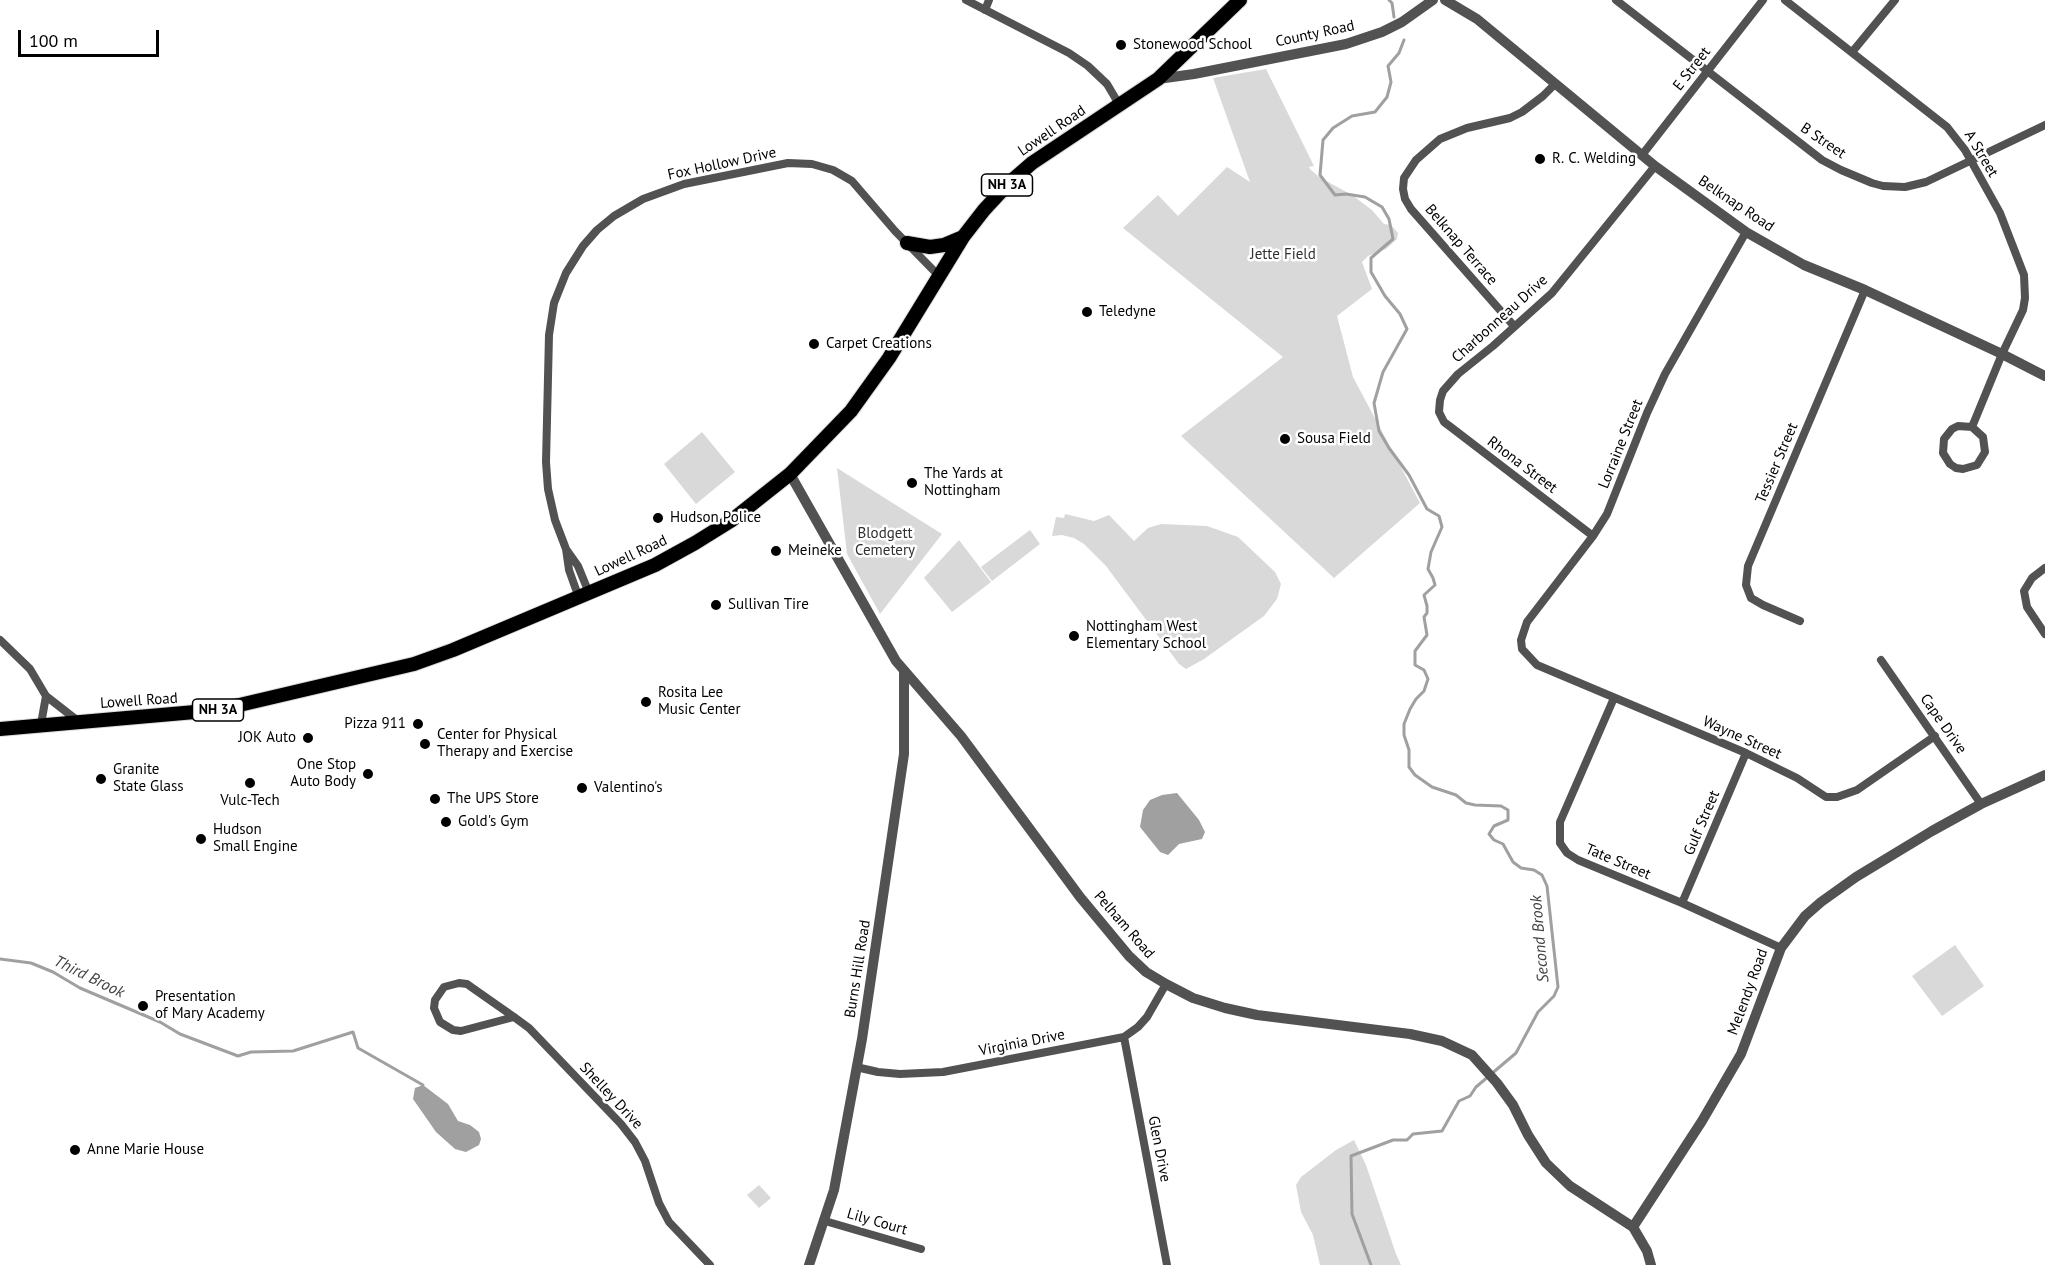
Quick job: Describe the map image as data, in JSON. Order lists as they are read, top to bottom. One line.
{"streets":{"main road":["Lowell Road","NH 3A"],"street":["County Road","E Street","B Street","A Street","Fox Hollow Drive","Belknap Road","Belknap Terrace","Charbonneau Drive","Lorraine Street","Tessier Street","Rhona Street","Cape Drive","Wayne Street","Gulf Street","Tate Street","Pelham Road","Burns Hill Road","Melendy Road","Virginia Drive","Shelley Drive","Glen Drive","Lily Court"]},"crossings":[["County Road","Lowell Road"],["E Street","B Street"],["E Street","Belknap Road"],["Lowell Road","Fox Hollow Drive"],["Lowell Road","Pelham Road"],["B Street","A Street"],["A Street","Belknap Road"],["Belknap Road","Belknap Terrace"],["Belknap Road","Charbonneau Drive"],["Belknap Road","Lorraine Street"],["Belknap Road","Tessier Street"],["Belknap Terrace","Charbonneau Drive"],["Charbonneau Drive","Rhona Street"],["Lorraine Street","Rhona Street"],["Lorraine Street","Wayne Street"],["Cape Drive","Wayne Street"],["Cape Drive","Melendy Road"],["Wayne Street","Gulf Street"],["Wayne Street","Tate Street"],["Gulf Street","Tate Street"],["Tate Street","Melendy Road"],["Pelham Road","Burns Hill Road"],["Pelham Road","Melendy Road"],["Pelham Road","Virginia Drive"],["Burns Hill Road","Virginia Drive"],["Burns Hill Road","Lily Court"],["Virginia Drive","Glen Drive"]],"water":["Second Brook","Third Brook"],"parks":["Jette Field","Blodgett Cemetery"],"places":["Stonewood School","R. C. Welding","Teledyne","Carpet Creations","Sousa Field","The Yards at Nottingham","Hudson Police","Meineke","Sullivan Tire","Nottingham West Elementary School","Rosita Lee Music Center","Pizza 911","JOK Auto","Center for Physical Therapy and Exercise","One Stop Auto Body","Granite State Glass","Vulc-Tech","Valentino's","The UPS Store","Gold's Gym","Hudson Small Engine","Presentation of Mary Academy","Anne Marie House"],"scale_bar":"100 m"}
